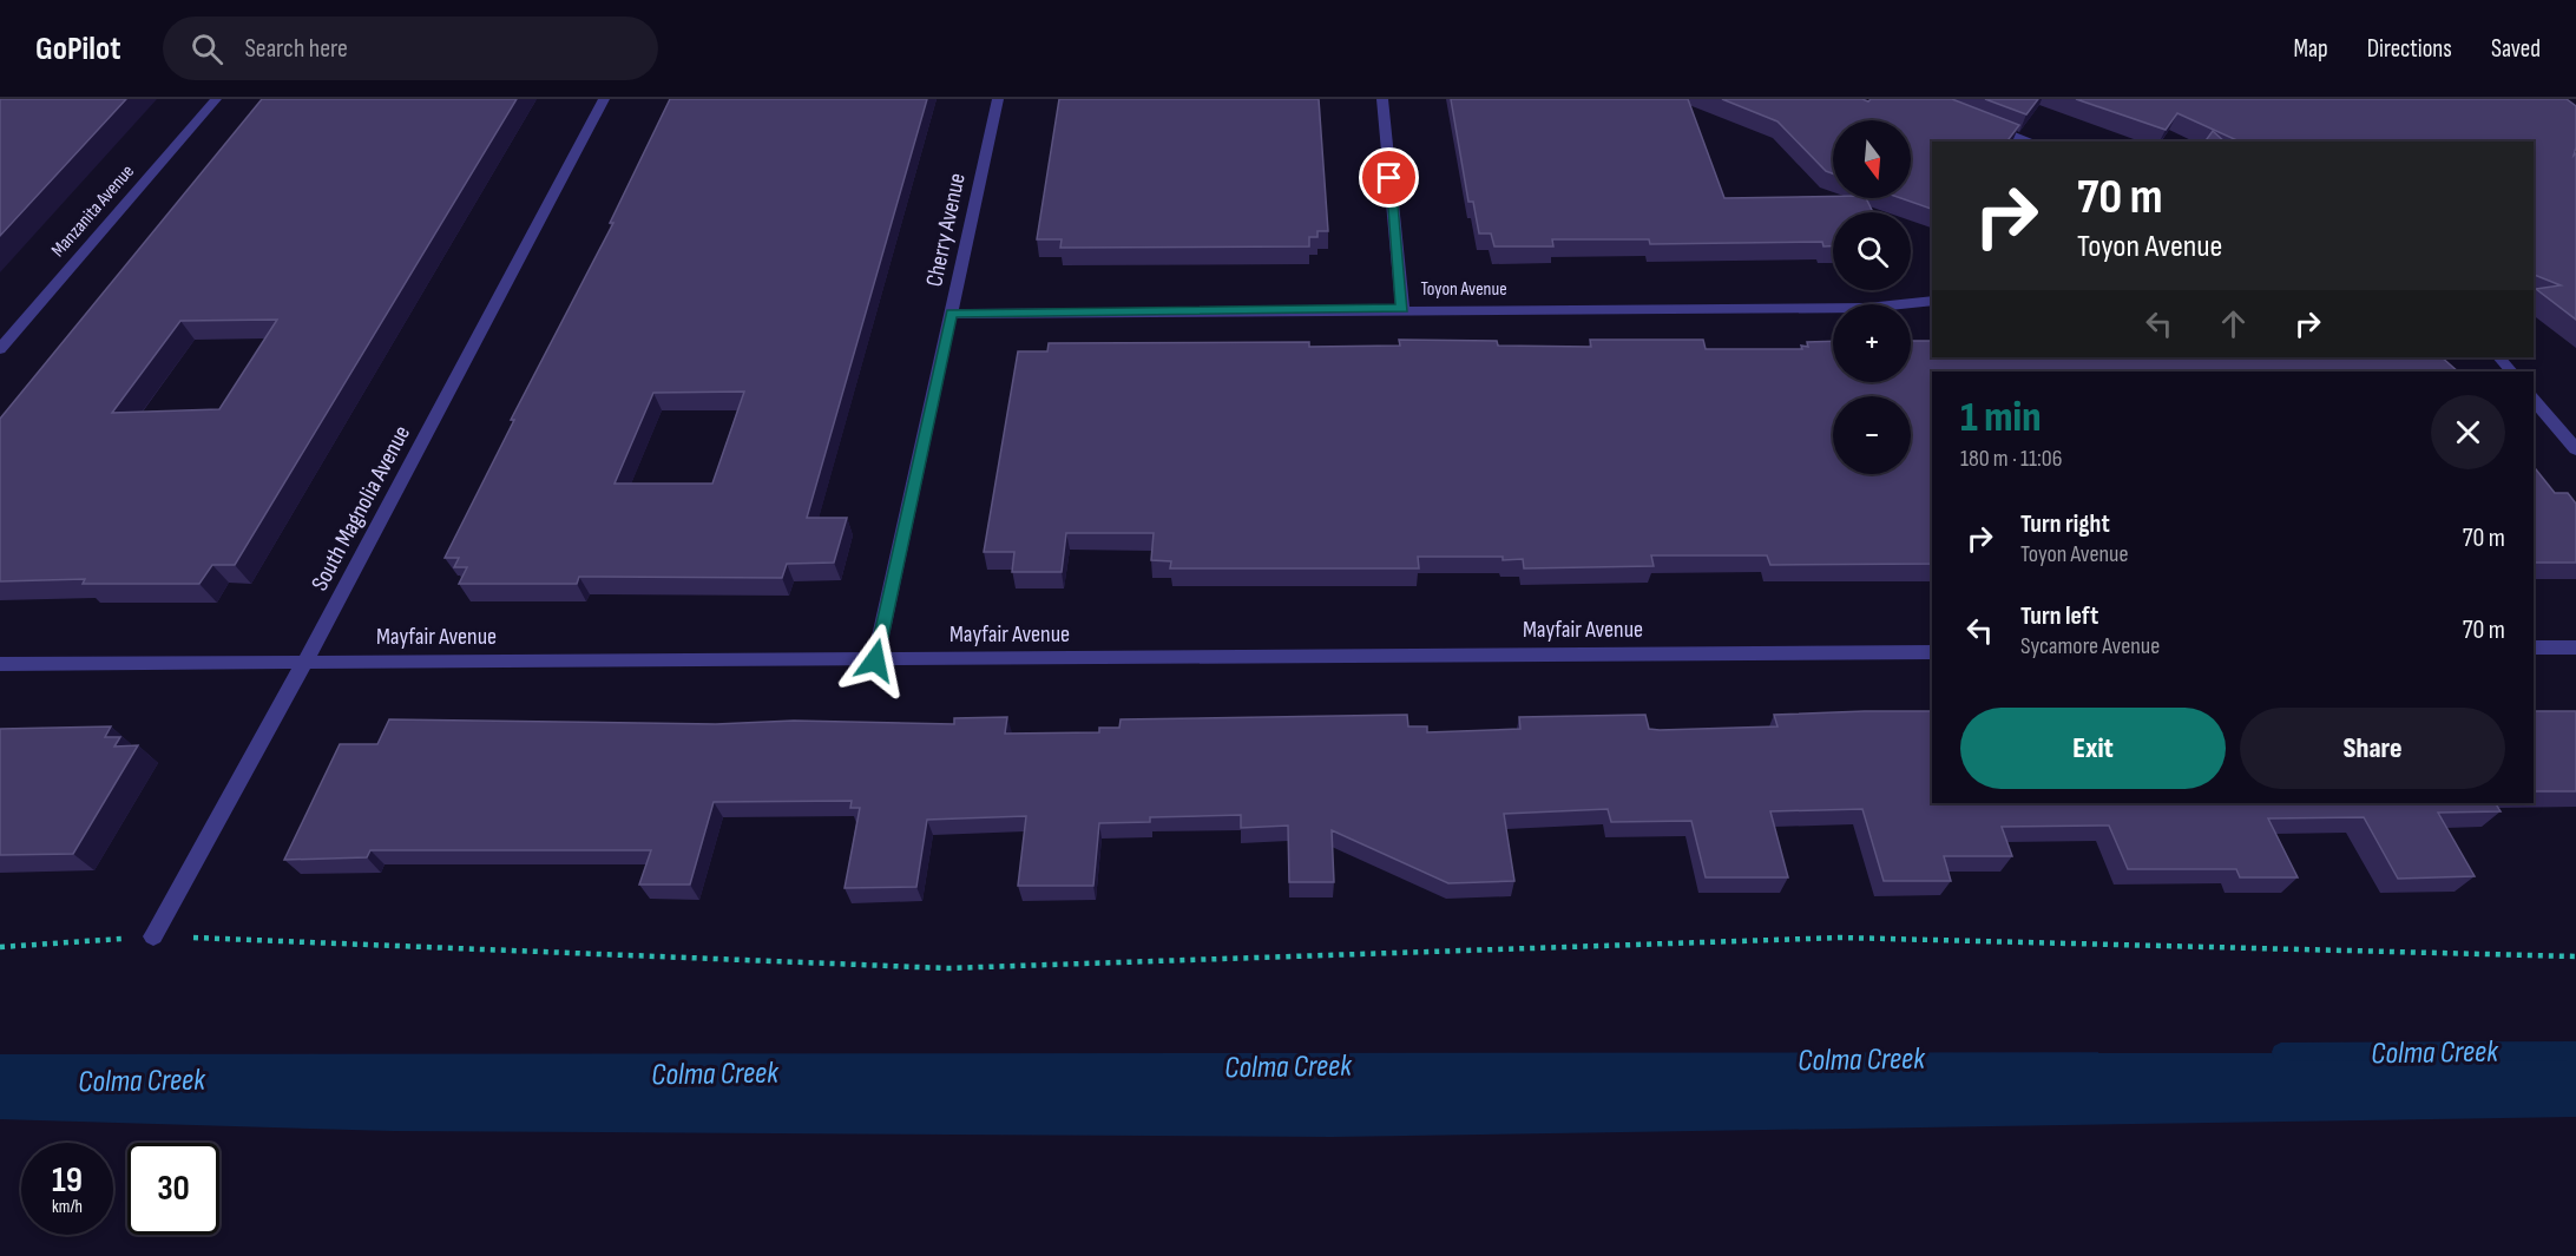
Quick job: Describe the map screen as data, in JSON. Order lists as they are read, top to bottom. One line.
{"streets":{"street":["Manzanita Avenue","Cherry Avenue","Toyon Avenue","South Magnolia Avenue","Mayfair Avenue"]},"crossings":[["Cherry Avenue","Toyon Avenue"],["Cherry Avenue","Mayfair Avenue"],["South Magnolia Avenue","Mayfair Avenue"]],"water":["Colma Creek"],"north":"bottom","page":{"header":"GoPilot","search":"Search here","nav":["Map","Directions","Saved"],"map_buttons":["+","−"],"turn":["70 m","Toyon Avenue"],"heading":["1 min","180 m · 11:06"],"list":[{"name":"Turn right","note":"Toyon Avenue","value":"70 m"},{"name":"Turn left","note":"Sycamore Avenue","value":"70 m"}],"buttons":["Exit","Share"],"speed":"19 km/h","limit":"30"}}
